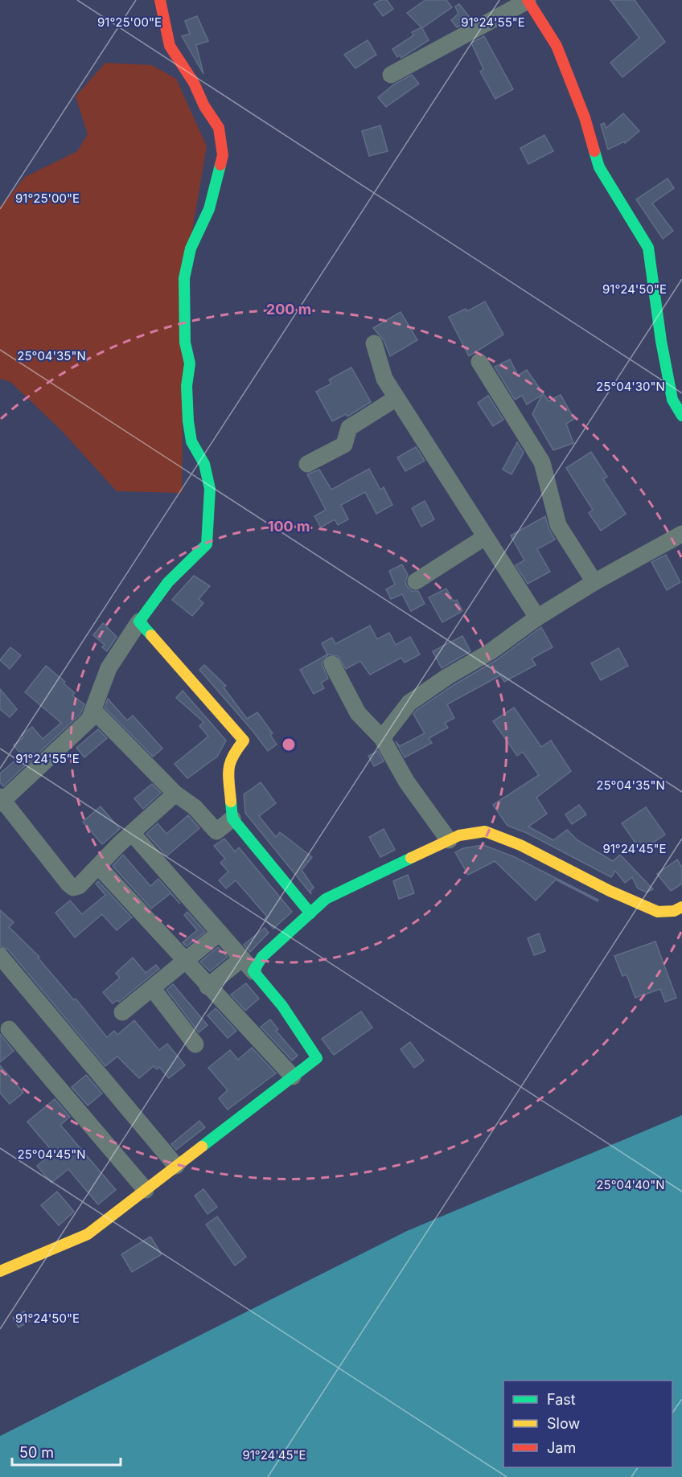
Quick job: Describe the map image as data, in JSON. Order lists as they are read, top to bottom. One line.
{"legend":["Fast","Slow","Jam"],"scale_bar":"50 m","coordinates":["91°25'00\"E","91°24'55\"E","91°24'50\"E","25°04'35\"N","25°04'30\"N","91°24'45\"E","25°04'45\"N","25°04'40\"N"],"rings":["200 m","100 m"]}
